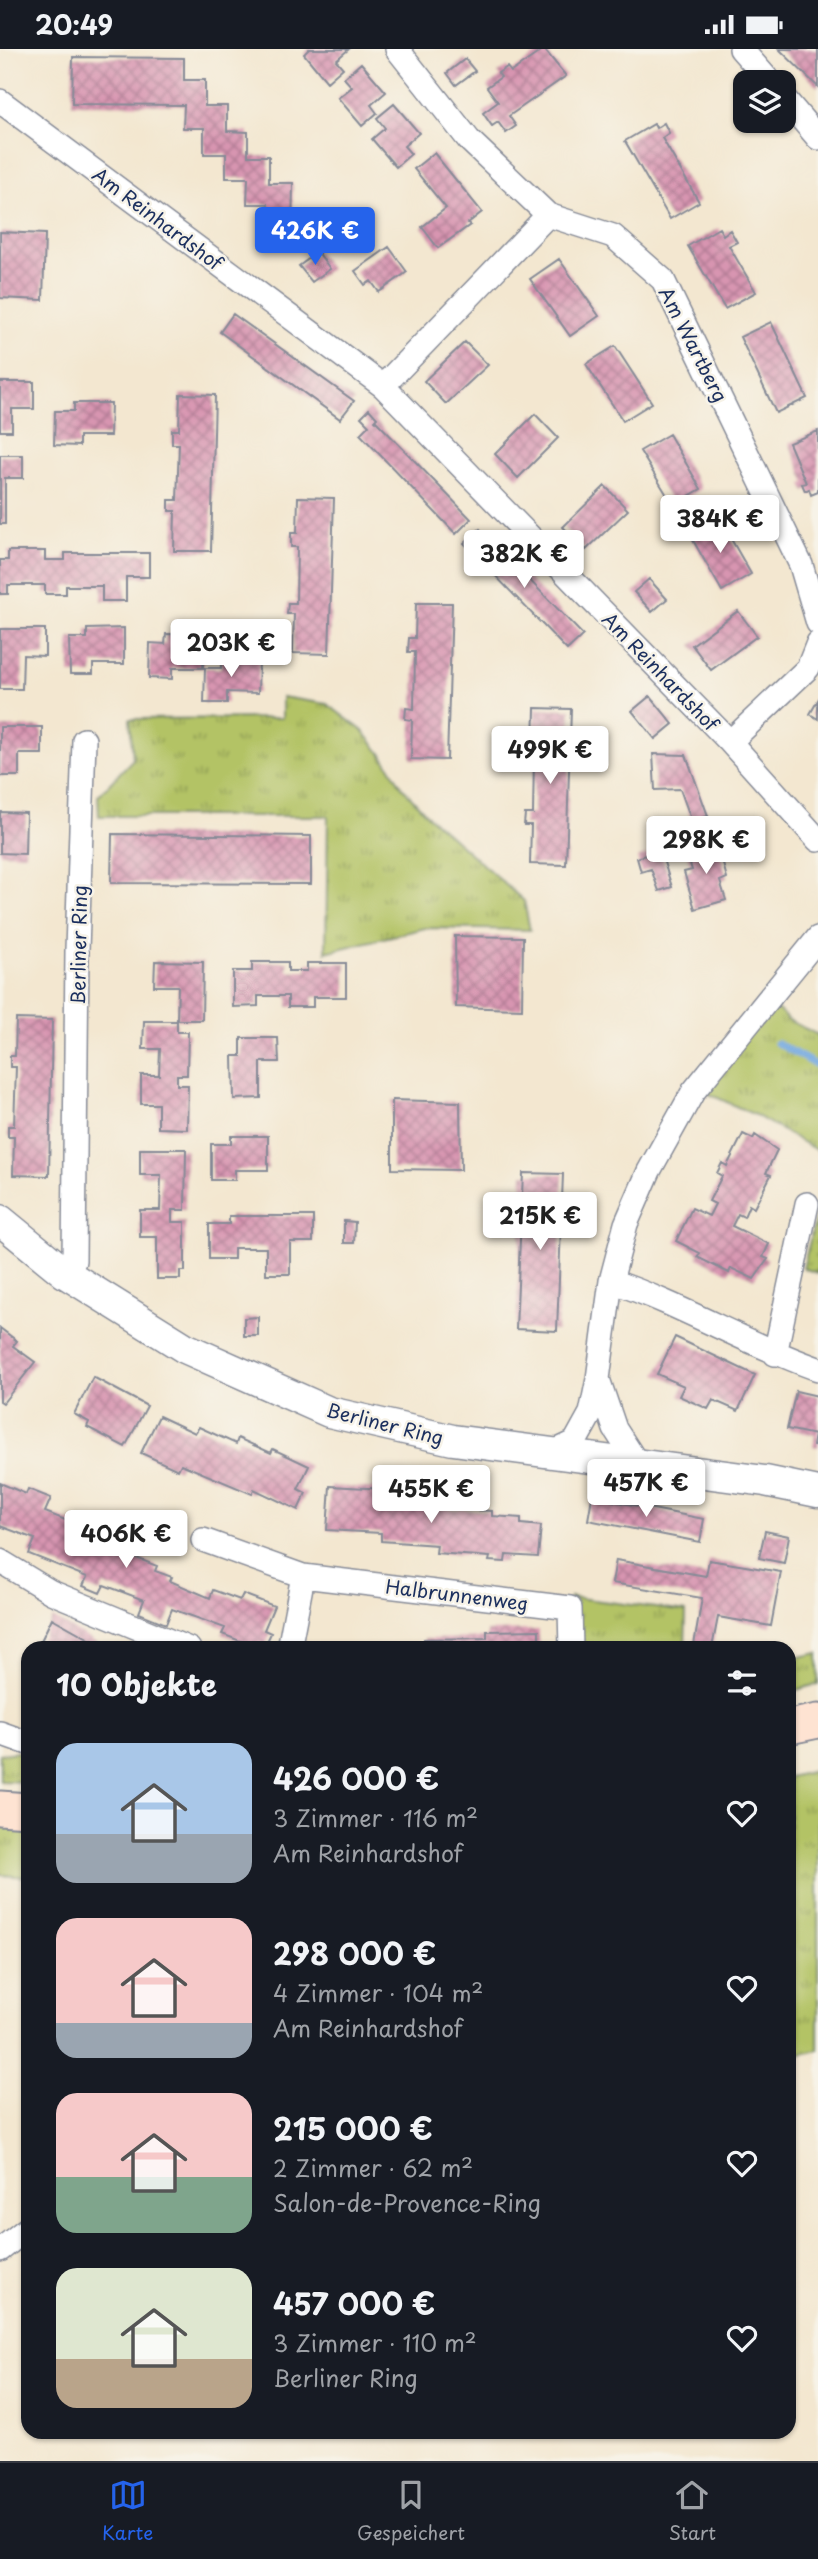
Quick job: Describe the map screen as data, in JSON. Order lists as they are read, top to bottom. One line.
{"streets":{"street":["Am Reinhardshof","Am Wartberg","Berliner Ring","Halbrunnenweg"]},"page":{"status":"20:49","price":["426K €","384K €","382K €","203K €","499K €","298K €","215K €","457K €","455K €","406K €"],"heading":"10 Objekte","list":[{"name":"426 000 €","note":"3 Zimmer · 116 m² · Am Reinhardshof"},{"name":"298 000 €","note":"4 Zimmer · 104 m² · Am Reinhardshof"},{"name":"215 000 €","note":"2 Zimmer · 62 m² · Salon-de-Provence-Ring"},{"name":"457 000 €","note":"3 Zimmer · 110 m² · Berliner Ring"}],"tabs":["Karte","Gespeichert","Start"]}}
